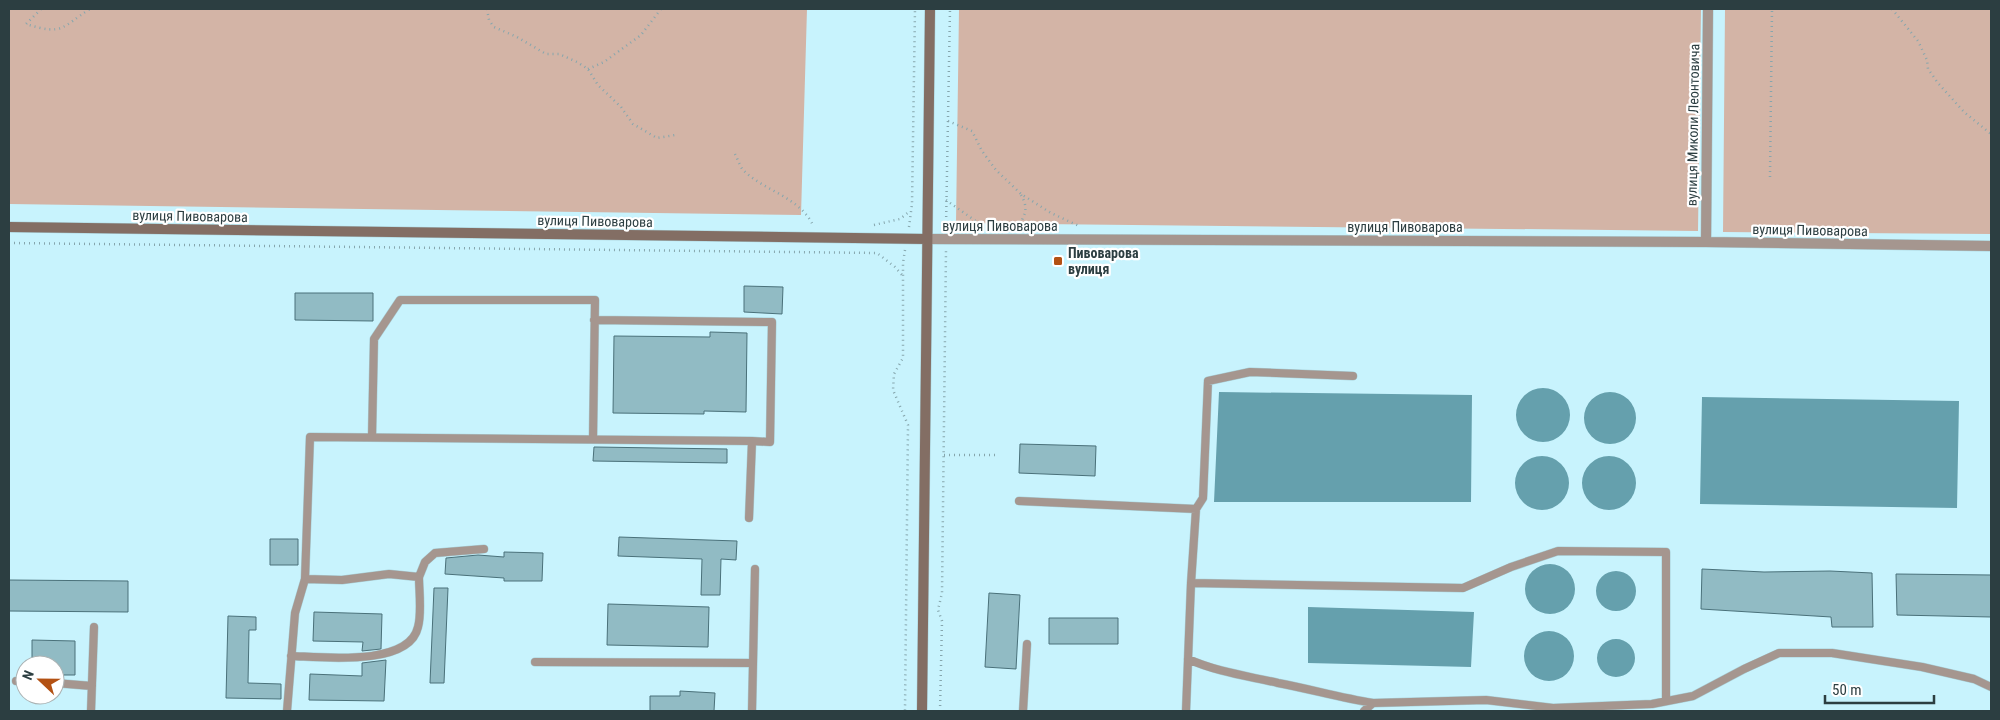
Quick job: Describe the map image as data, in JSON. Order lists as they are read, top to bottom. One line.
{"streets":{"street":["вулиця Миколи Леонтовича","вулиця Пивоварова"]},"crossings":[["вулиця Миколи Леонтовича","вулиця Пивоварова"]],"places":{"transit":["Пивоварова вулиця"]},"scale_bar":"50 m","north":"left"}
